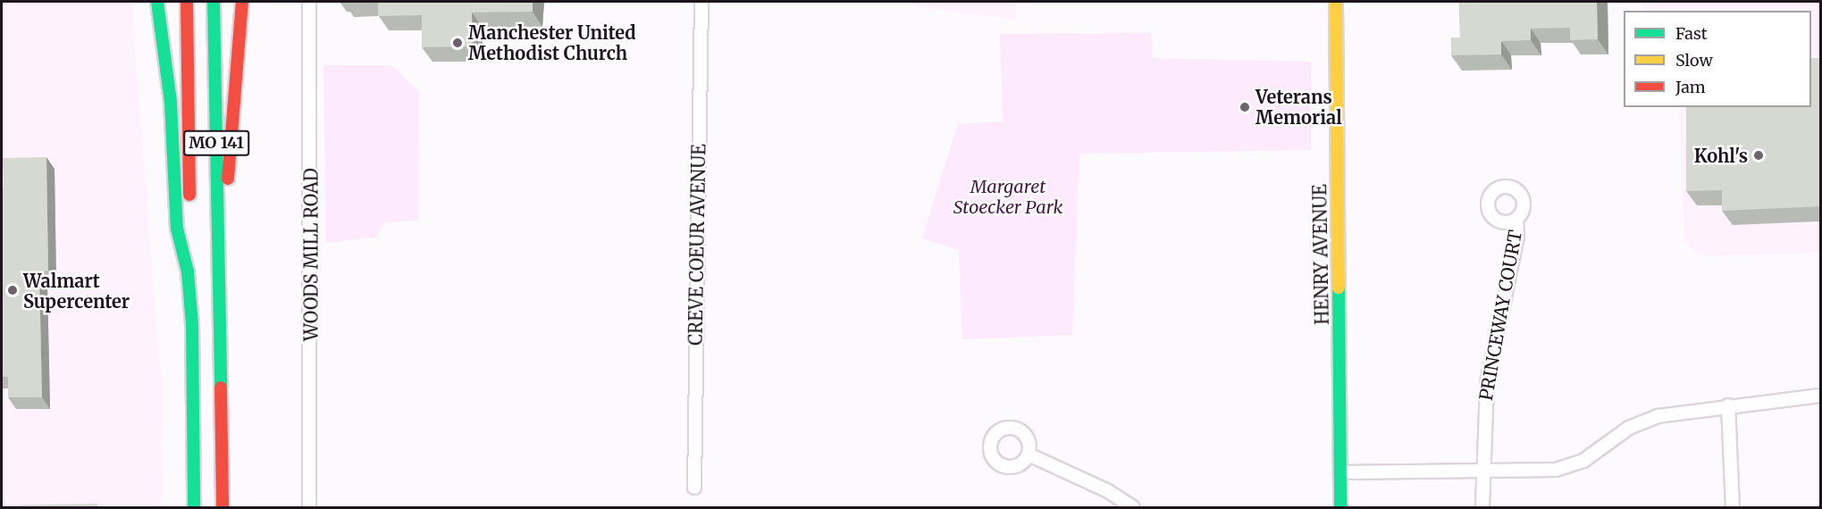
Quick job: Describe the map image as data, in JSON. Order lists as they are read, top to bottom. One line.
{"streets":{"main road":["MO 141","HENRY AVENUE"],"street":["CREVE COEUR AVENUE","WOODS MILL ROAD","PRINCEWAY COURT"]},"parks":["Margaret Stoecker Park"],"places":["Manchester United Methodist Church","Veterans Memorial","Kohl's","Walmart Supercenter"],"legend":["Fast","Slow","Jam"]}
